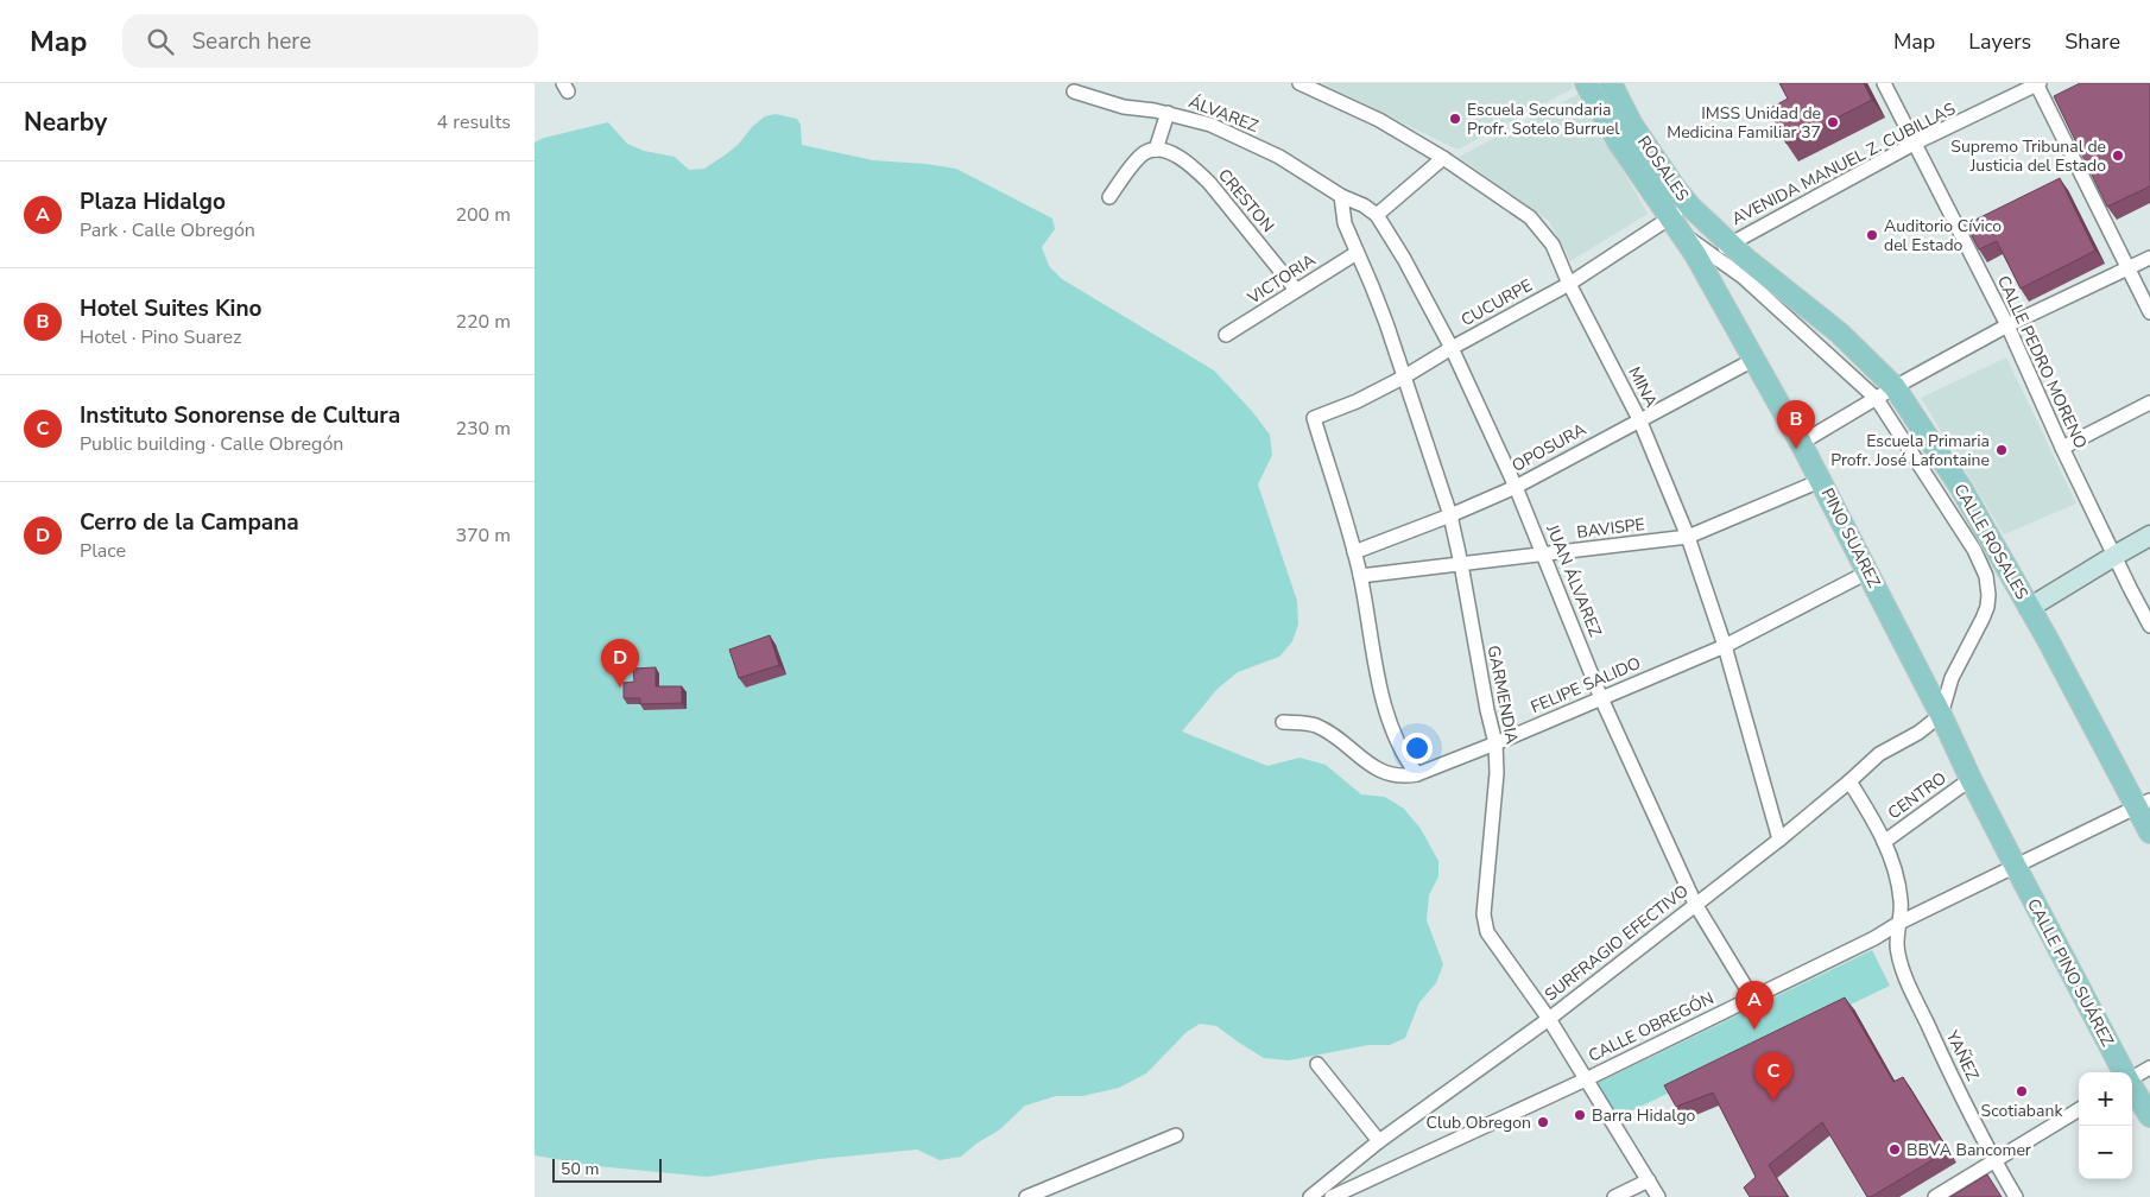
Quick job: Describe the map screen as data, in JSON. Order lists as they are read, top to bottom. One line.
{"streets":{"main road":["ROSALES","PINO SUAREZ","CALLE ROSALES","CALLE PINO SUÁREZ"],"street":["ÁLVAREZ","AVENIDA MANUEL Z. CUBILLAS","CRESTON","VICTORIA","CUCURPE","CALLE PEDRO MORENO","MINA","OPOSURA","BAVISPE","JUAN ÁLVAREZ","FELIPE SALIDO","GARMENDIA","CENTRO","SURFRAGIO EFECTIVO","CALLE OBREGÓN","YAÑEZ"]},"crossings":[["ÁLVAREZ","JUAN ÁLVAREZ"],["ÁLVAREZ","GARMENDIA"],["AVENIDA MANUEL Z. CUBILLAS","ROSALES"],["AVENIDA MANUEL Z. CUBILLAS","CALLE PEDRO MORENO"],["AVENIDA MANUEL Z. CUBILLAS","PINO SUAREZ"],["AVENIDA MANUEL Z. CUBILLAS","CALLE ROSALES"],["ROSALES","CUCURPE"],["ROSALES","PINO SUAREZ"],["ROSALES","CALLE ROSALES"],["CRESTON","VICTORIA"],["VICTORIA","GARMENDIA"],["CUCURPE","MINA"],["CUCURPE","OPOSURA"],["CUCURPE","PINO SUAREZ"],["CUCURPE","JUAN ÁLVAREZ"],["CUCURPE","GARMENDIA"],["MINA","OPOSURA"],["MINA","BAVISPE"],["MINA","FELIPE SALIDO"],["MINA","SURFRAGIO EFECTIVO"],["OPOSURA","PINO SUAREZ"],["OPOSURA","JUAN ÁLVAREZ"],["OPOSURA","GARMENDIA"],["BAVISPE","PINO SUAREZ"],["BAVISPE","JUAN ÁLVAREZ"],["BAVISPE","GARMENDIA"],["PINO SUAREZ","CALLE ROSALES"],["PINO SUAREZ","FELIPE SALIDO"],["PINO SUAREZ","CENTRO"],["PINO SUAREZ","SURFRAGIO EFECTIVO"],["PINO SUAREZ","CALLE PINO SUÁREZ"],["PINO SUAREZ","CALLE OBREGÓN"],["CALLE ROSALES","SURFRAGIO EFECTIVO"],["CALLE ROSALES","CALLE OBREGÓN"],["JUAN ÁLVAREZ","FELIPE SALIDO"],["JUAN ÁLVAREZ","GARMENDIA"],["JUAN ÁLVAREZ","SURFRAGIO EFECTIVO"],["JUAN ÁLVAREZ","CALLE OBREGÓN"],["FELIPE SALIDO","GARMENDIA"],["GARMENDIA","SURFRAGIO EFECTIVO"],["GARMENDIA","CALLE OBREGÓN"],["CENTRO","YAÑEZ"],["SURFRAGIO EFECTIVO","YAÑEZ"],["CALLE PINO SUÁREZ","CALLE OBREGÓN"],["CALLE OBREGÓN","YAÑEZ"]],"places":["Escuela Secundaria Profr. Sotelo Burruel","IMSS Unidad de Medicina Familiar 37","Supremo Tribunal de Justicia del Estado","Auditorio Cívico del Estado","Escuela Primaria Profr. José Lafontaine","Scotiabank","Barra Hidalgo","Club Obregon","BBVA Bancomer"],"scale_bar":"50 m","page":{"header":"Map","search":"Search here","nav":["Map","Layers","Share"],"heading":["Nearby","4 results"],"list":[{"mark":"A","name":"Plaza Hidalgo","note":"Park · Calle Obregón","value":"200 m"},{"mark":"B","name":"Hotel Suites Kino","note":"Hotel · Pino Suarez","value":"220 m"},{"mark":"C","name":"Instituto Sonorense de Cultura","note":"Public building · Calle Obregón","value":"230 m"},{"mark":"D","name":"Cerro de la Campana","note":"Place","value":"370 m"}],"pins":["B","D","A","C"],"map_buttons":["+","−"],"scale":"50 m"}}
